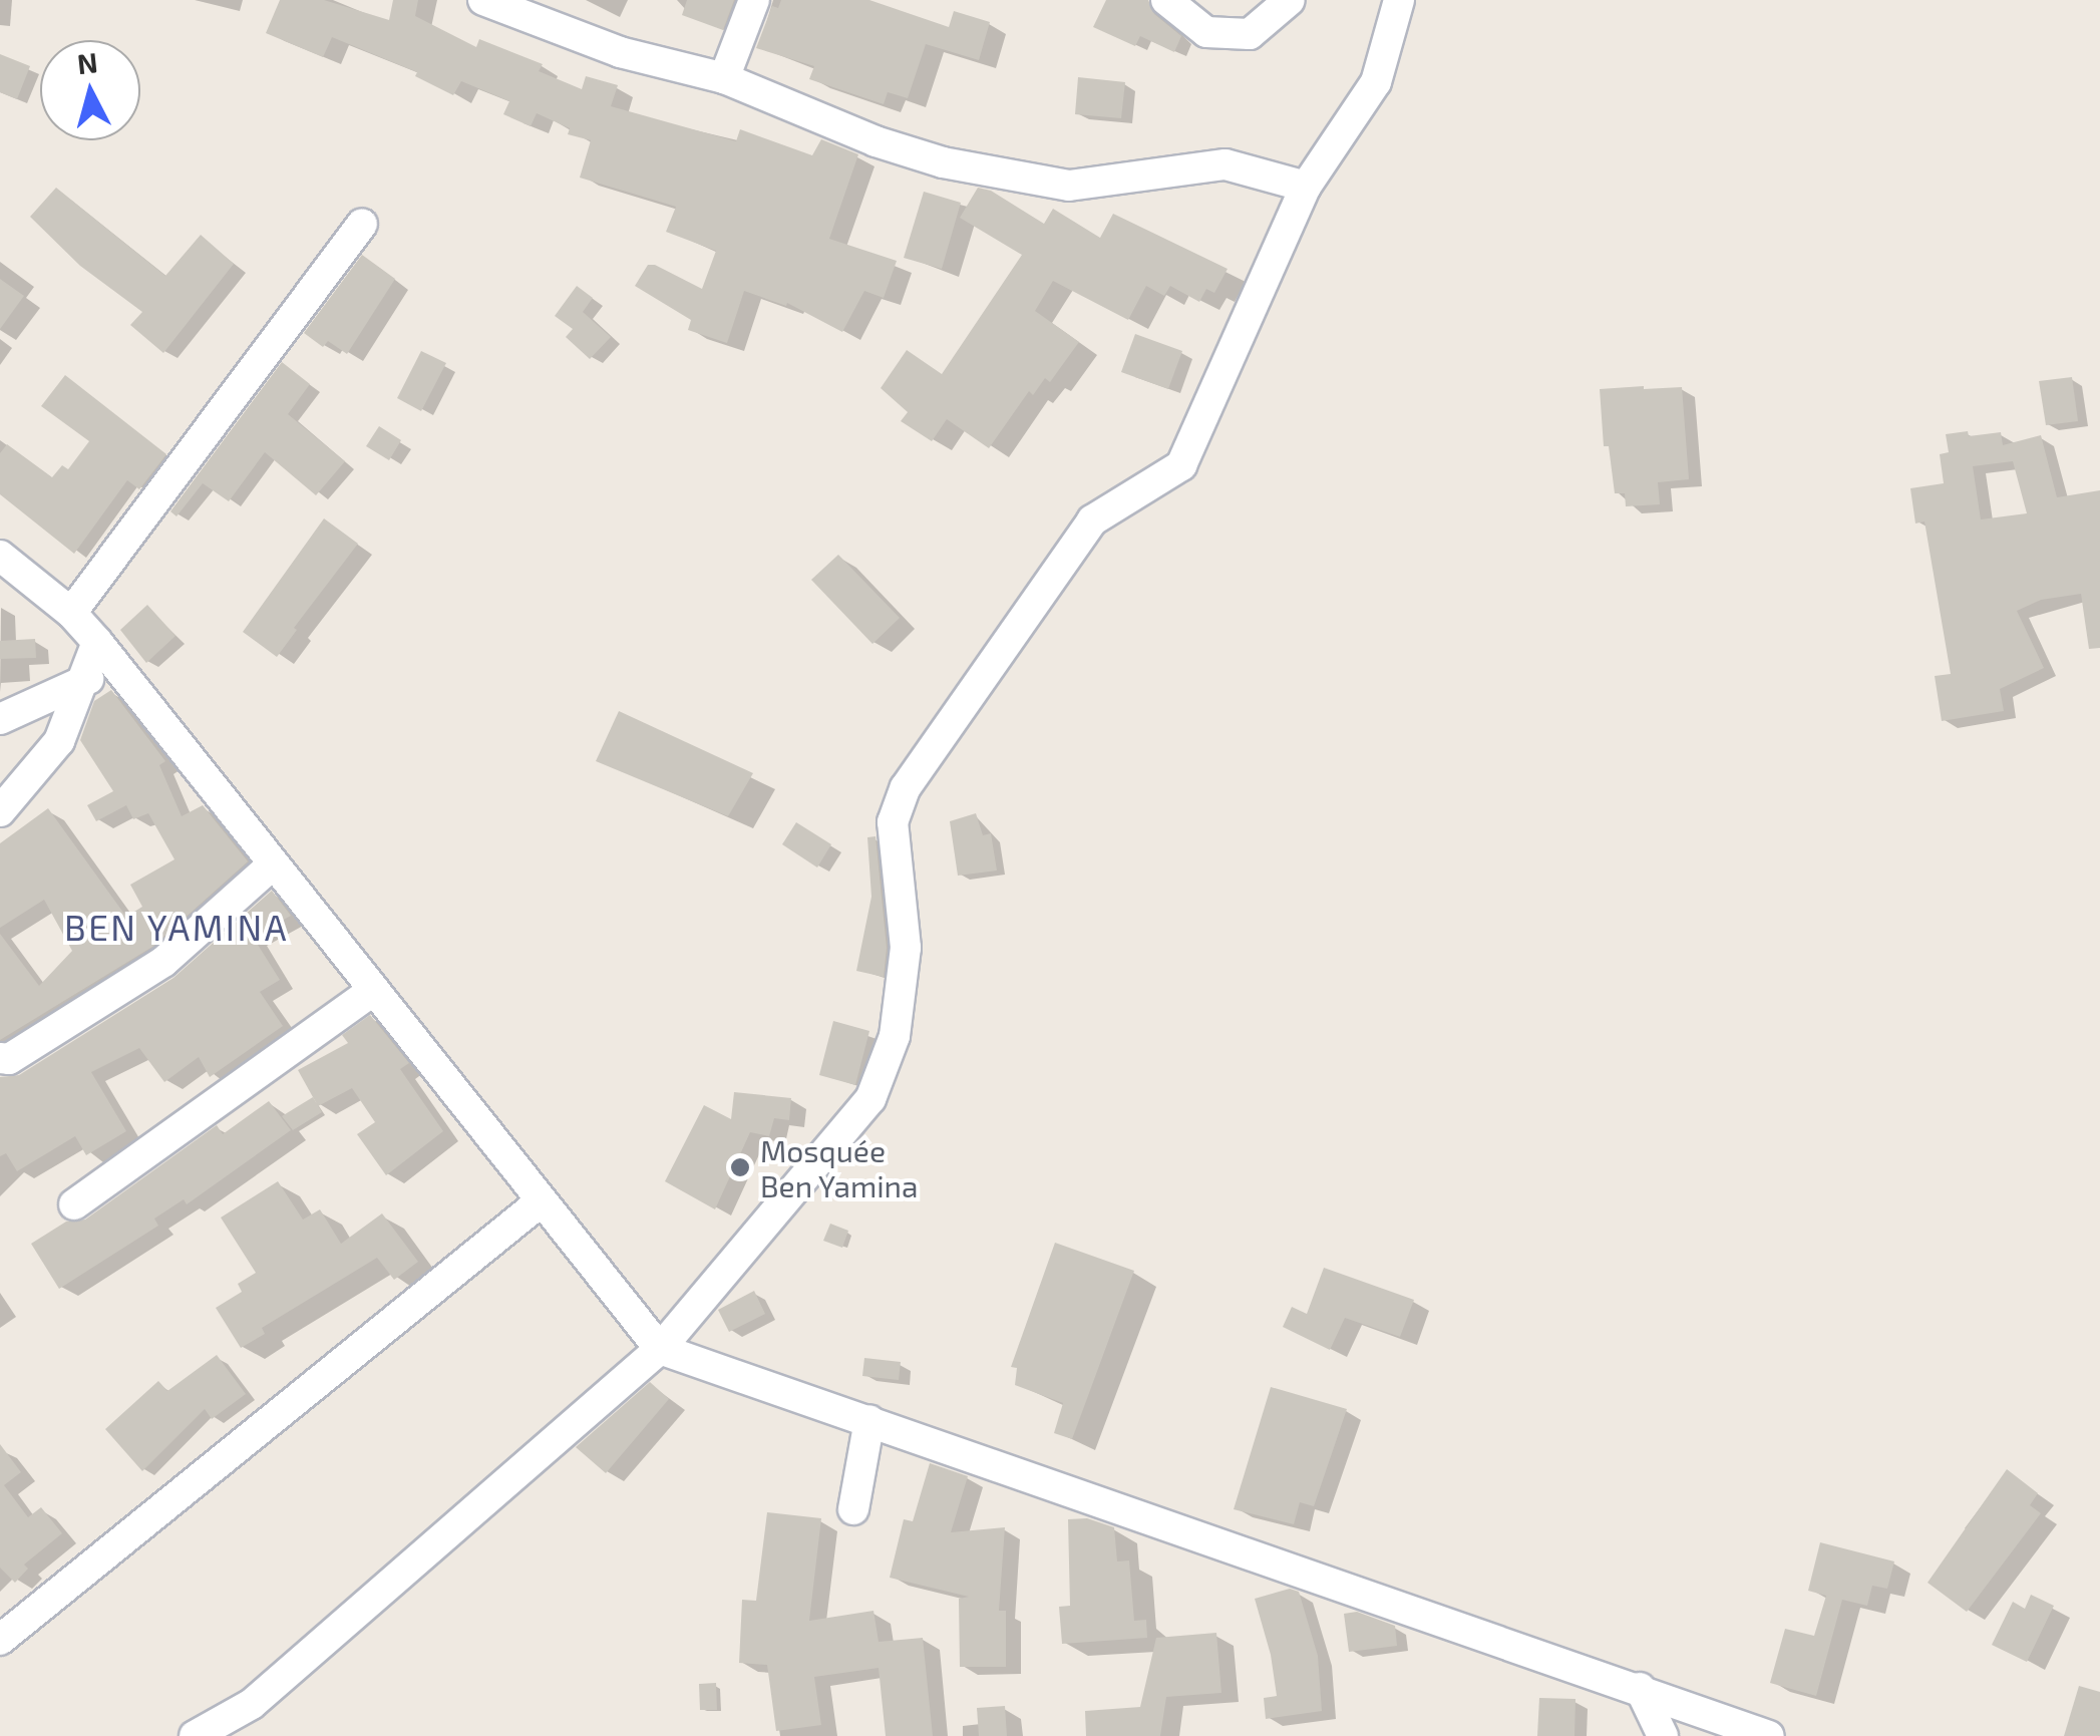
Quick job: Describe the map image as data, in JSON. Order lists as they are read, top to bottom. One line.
{"districts":["BEN YAMINA"],"places":["Mosquée Ben Yamina"],"north":"top"}
